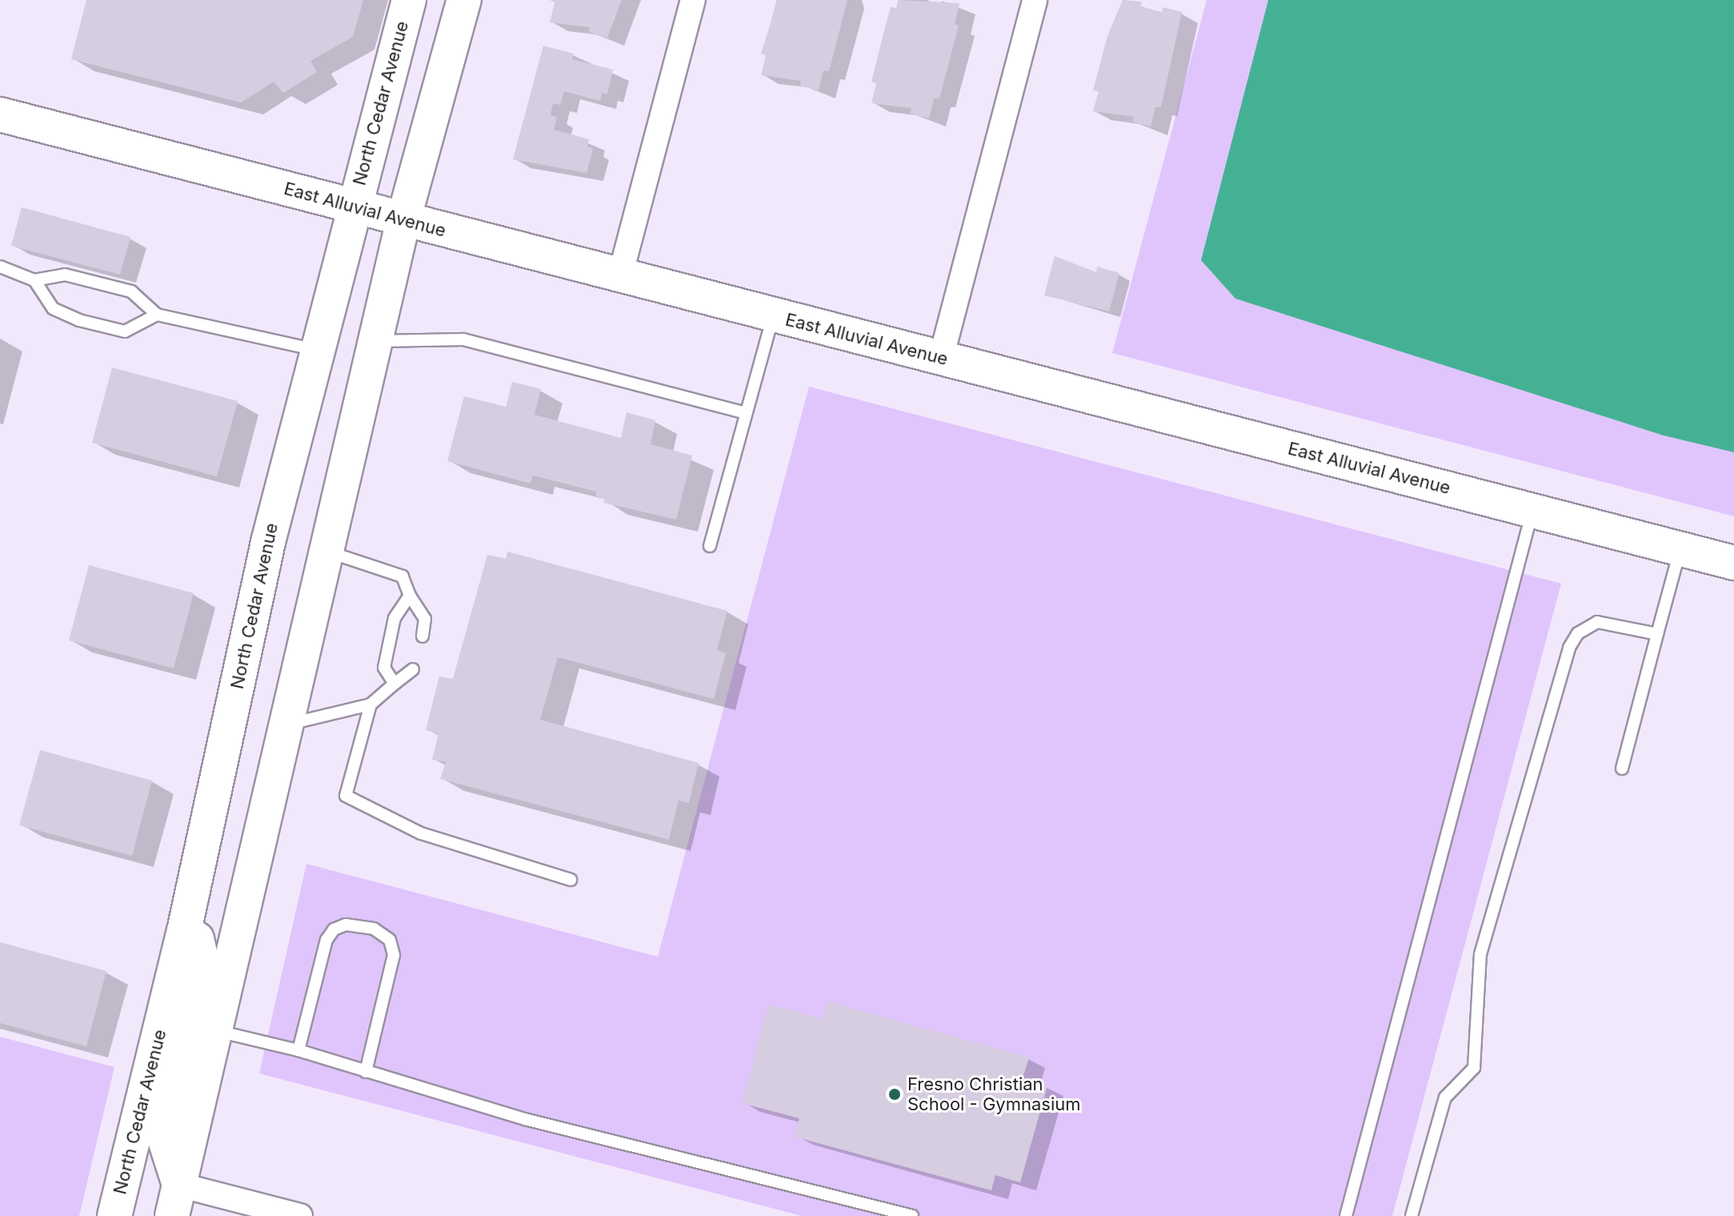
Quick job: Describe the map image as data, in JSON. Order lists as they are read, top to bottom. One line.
{"streets":{"main road":["North Cedar Avenue","East Alluvial Avenue"]},"crossings":[["North Cedar Avenue","East Alluvial Avenue"]],"places":["Fresno Christian School - Gymnasium"]}
